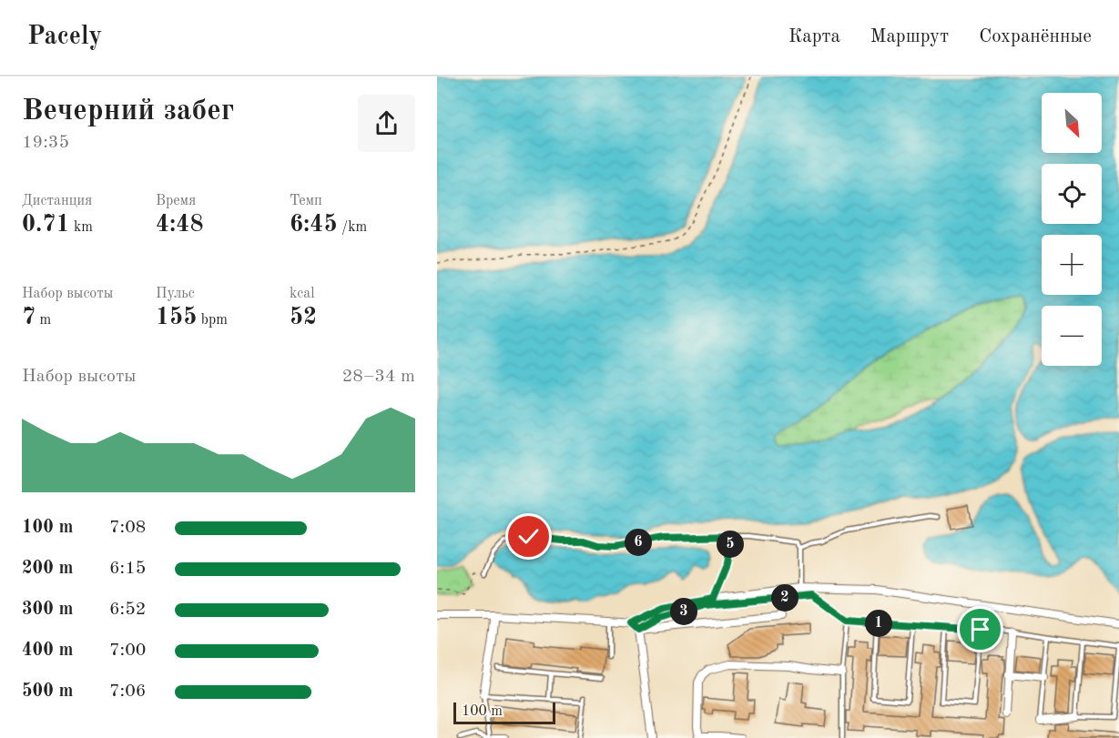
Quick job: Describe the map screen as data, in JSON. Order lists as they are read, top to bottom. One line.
{"scale_bar":"100 m","north":"bottom right","page":{"header":"Pacely","nav":["Карта","Маршрут","Сохранённые"],"heading":["Вечерний забег","19:35"],"map_buttons":["+","−"],"stats":[["Дистанция","0.71 km"],["Время","4:48"],["Темп","6:45 /km"],["Набор высоты","7 m"],["Пульс","155 bpm"],["kcal","52"]],"chart":["Набор высоты","28–34 m"],"list":[{"name":"100 m","note":"7:08"},{"name":"200 m","note":"6:15"},{"name":"300 m","note":"6:52"},{"name":"400 m","note":"7:00"},{"name":"500 m","note":"7:06"}],"pins":["6","5","2","3","1"],"scale":"100 m"}}
